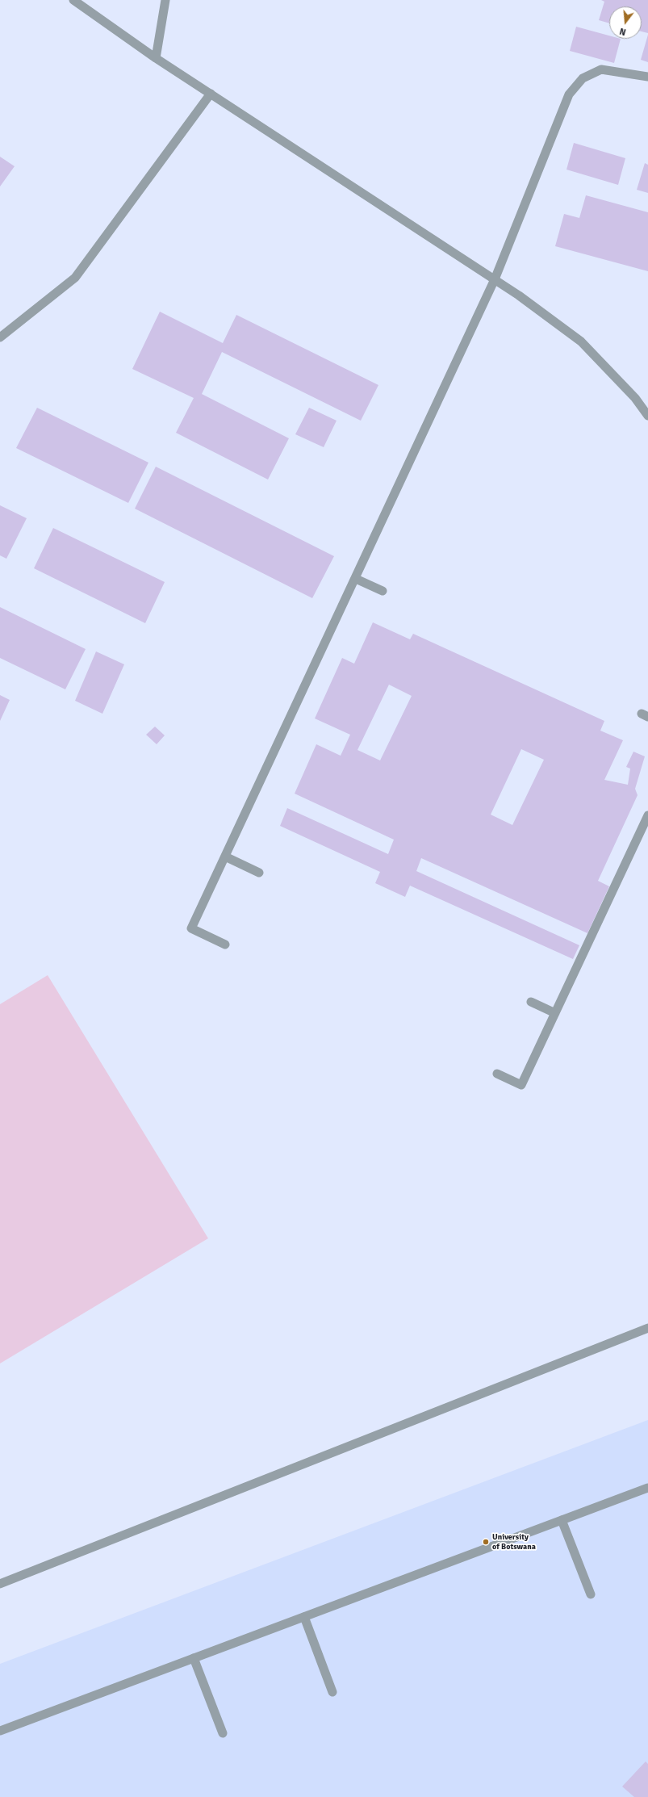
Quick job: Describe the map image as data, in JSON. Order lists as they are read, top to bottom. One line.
{"places":["University of Botswana"],"north":"bottom"}
